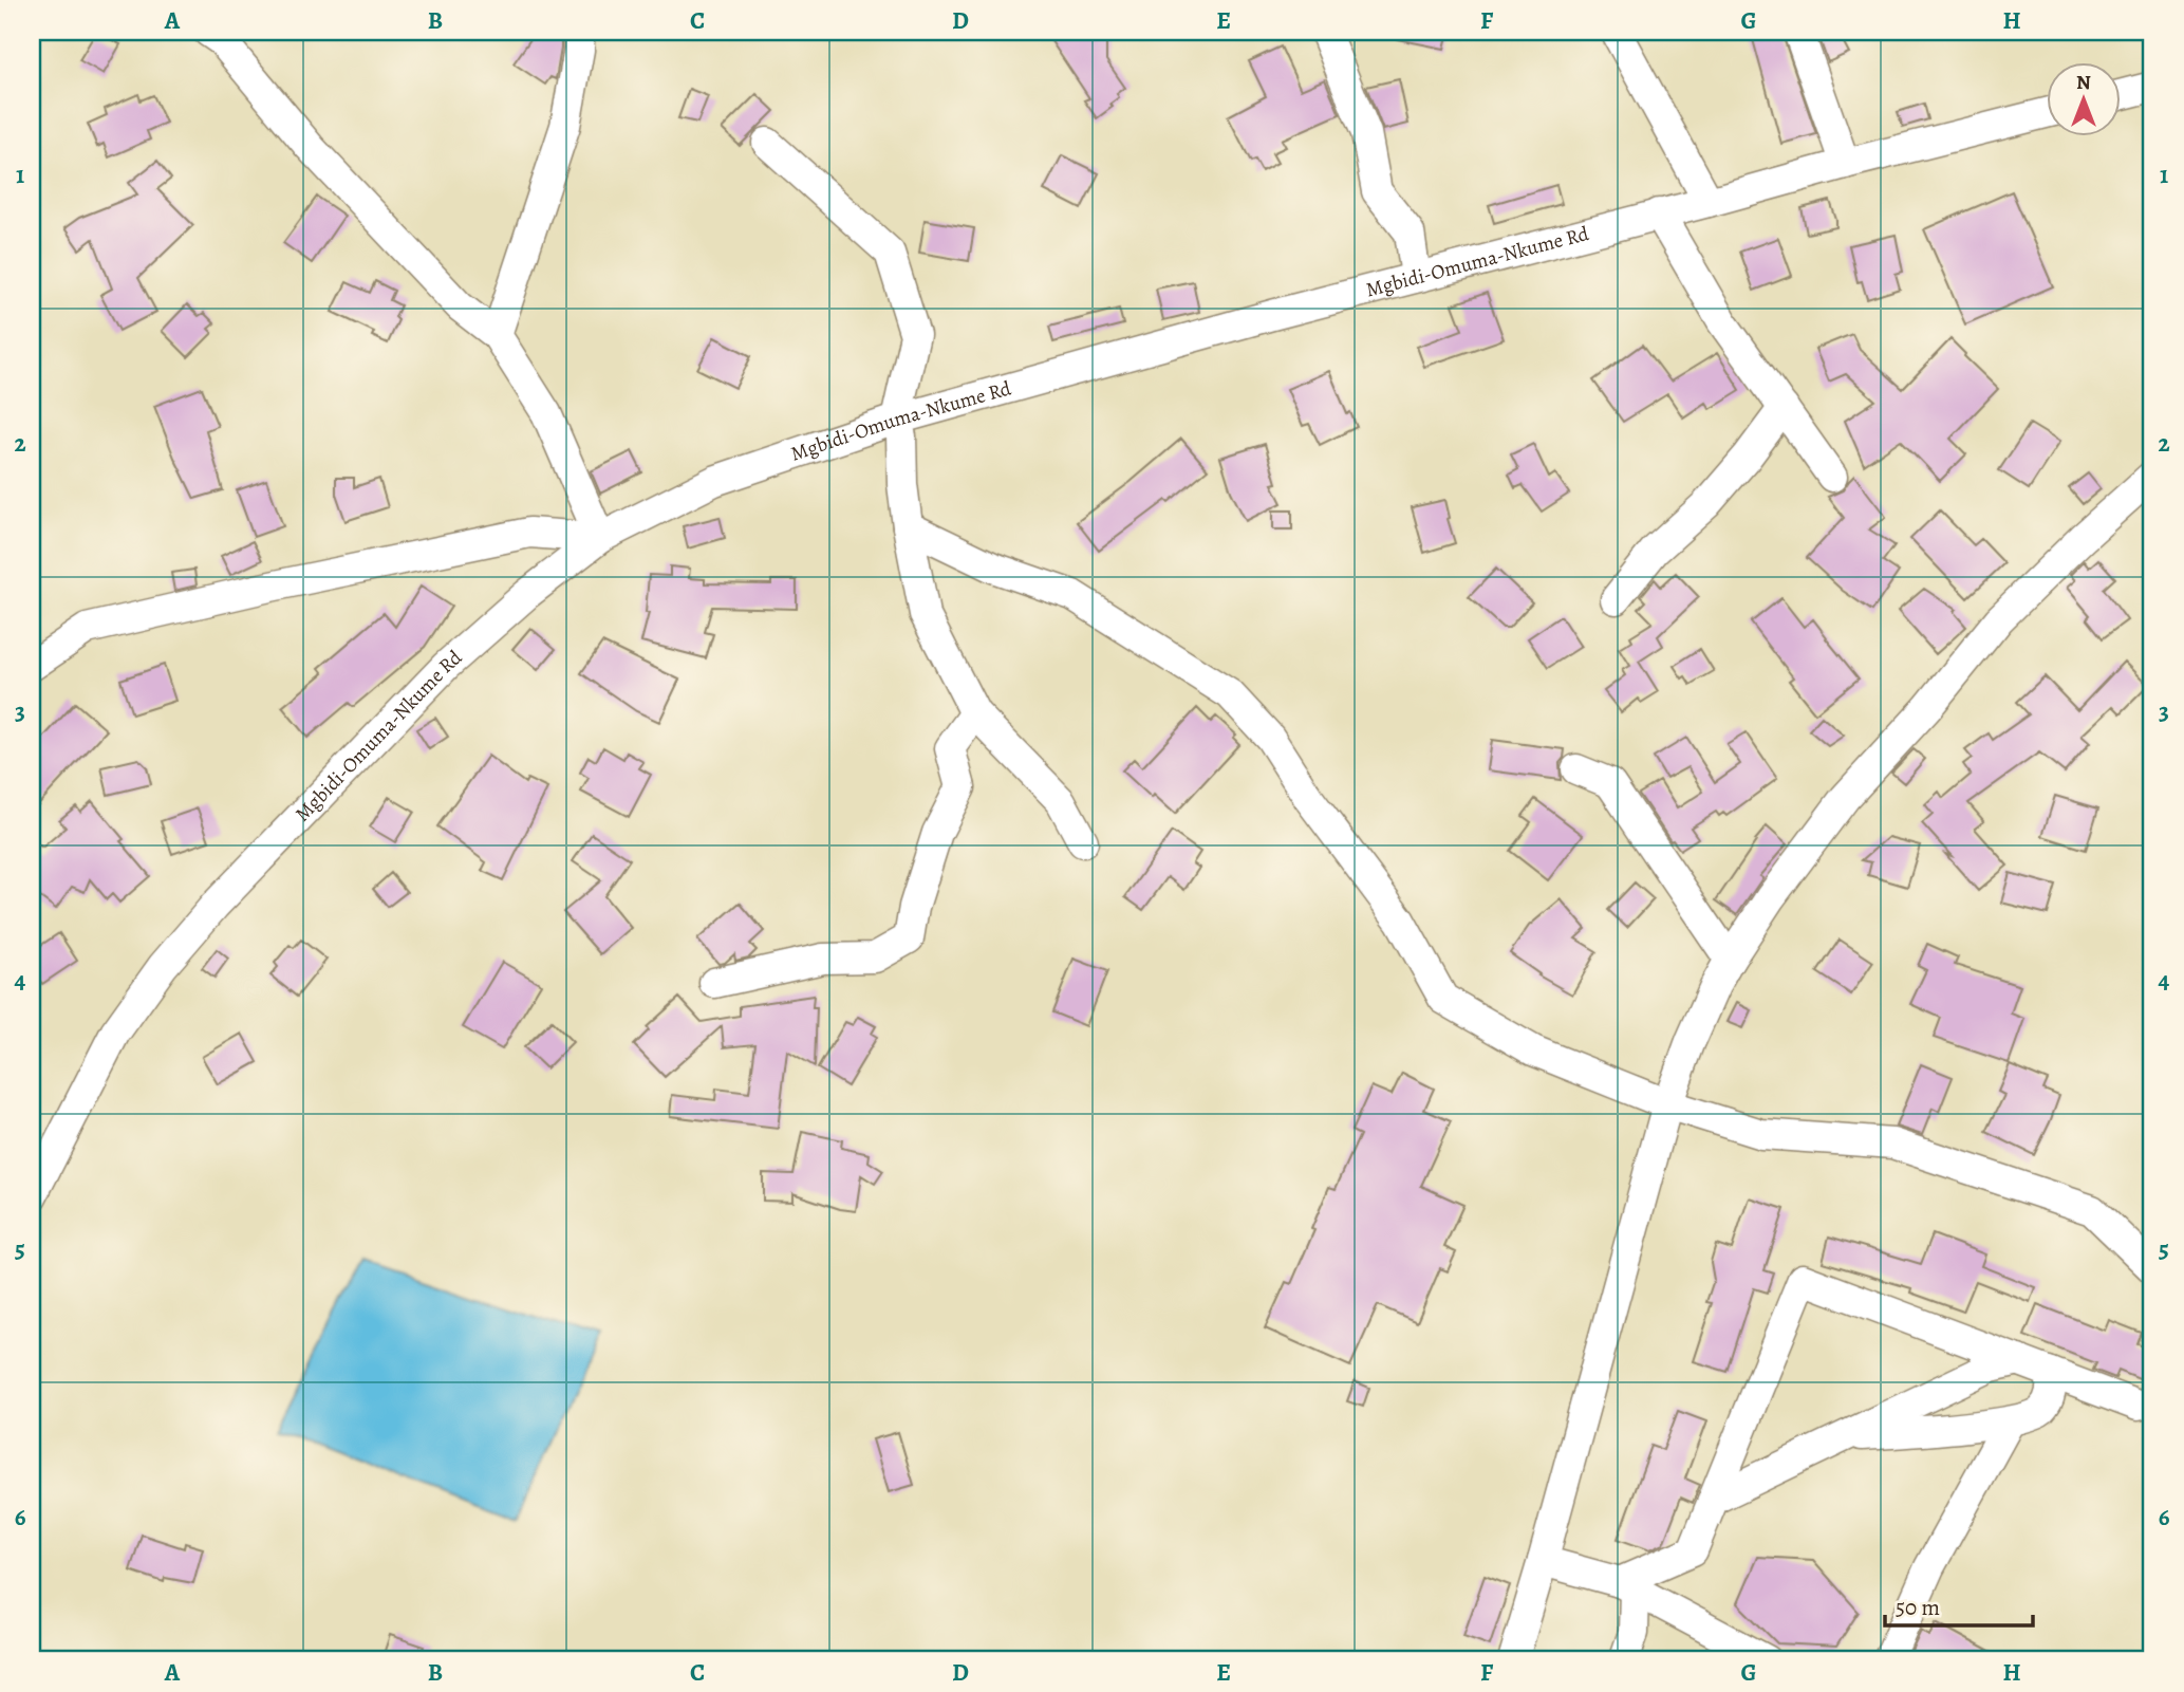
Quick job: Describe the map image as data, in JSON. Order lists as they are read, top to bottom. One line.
{"streets":{"street":["Mgbidi-Omuma-Nkume Rd"]},"scale_bar":"50 m","north":"top","grid":{"columns":["A","B","C","D","E","F","G","H"],"rows":["1","2","3","4","5","6"]}}
